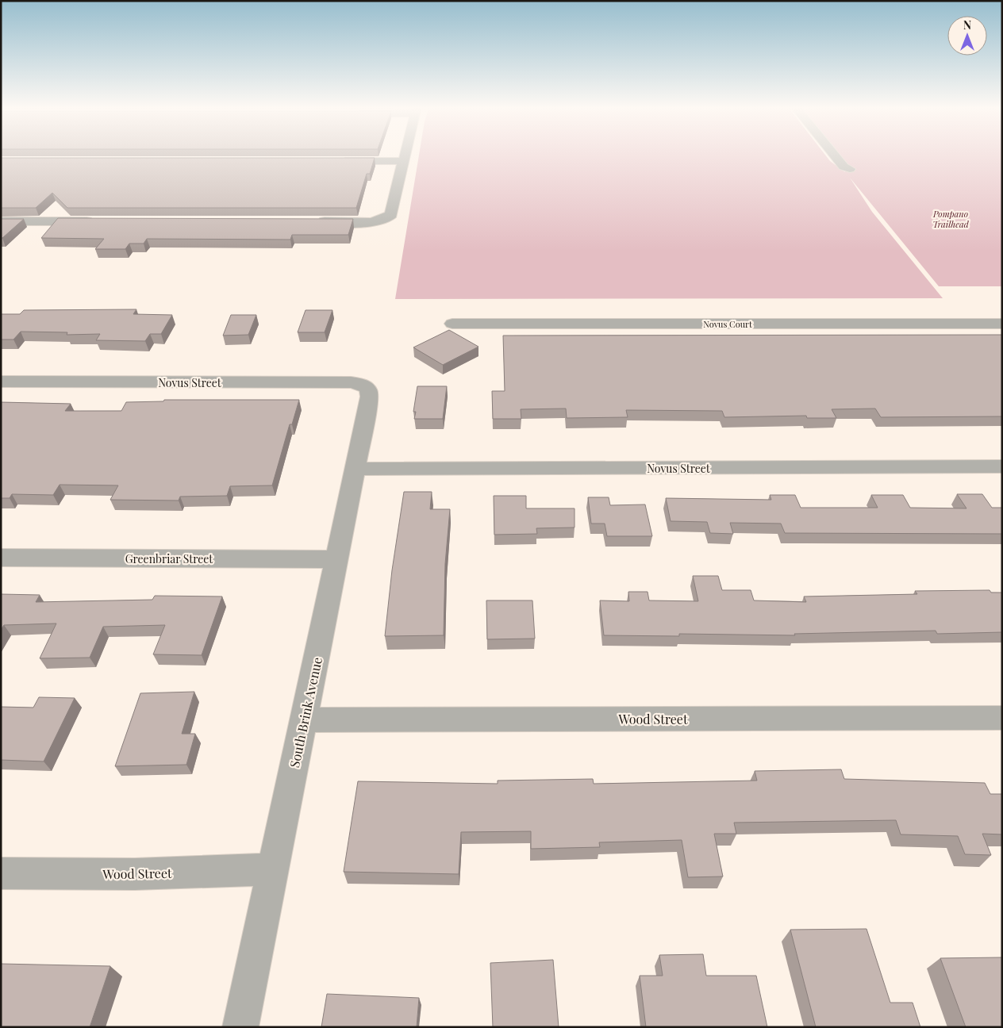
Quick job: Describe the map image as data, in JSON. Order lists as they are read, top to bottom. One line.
{"streets":{"street":["Novus Court","Novus Street","Greenbriar Street","South Brink Avenue","Wood Street"]},"crossings":[["Novus Street","South Brink Avenue"],["Greenbriar Street","South Brink Avenue"],["South Brink Avenue","Wood Street"]],"parks":["Pompano Trailhead"],"north":"top"}
